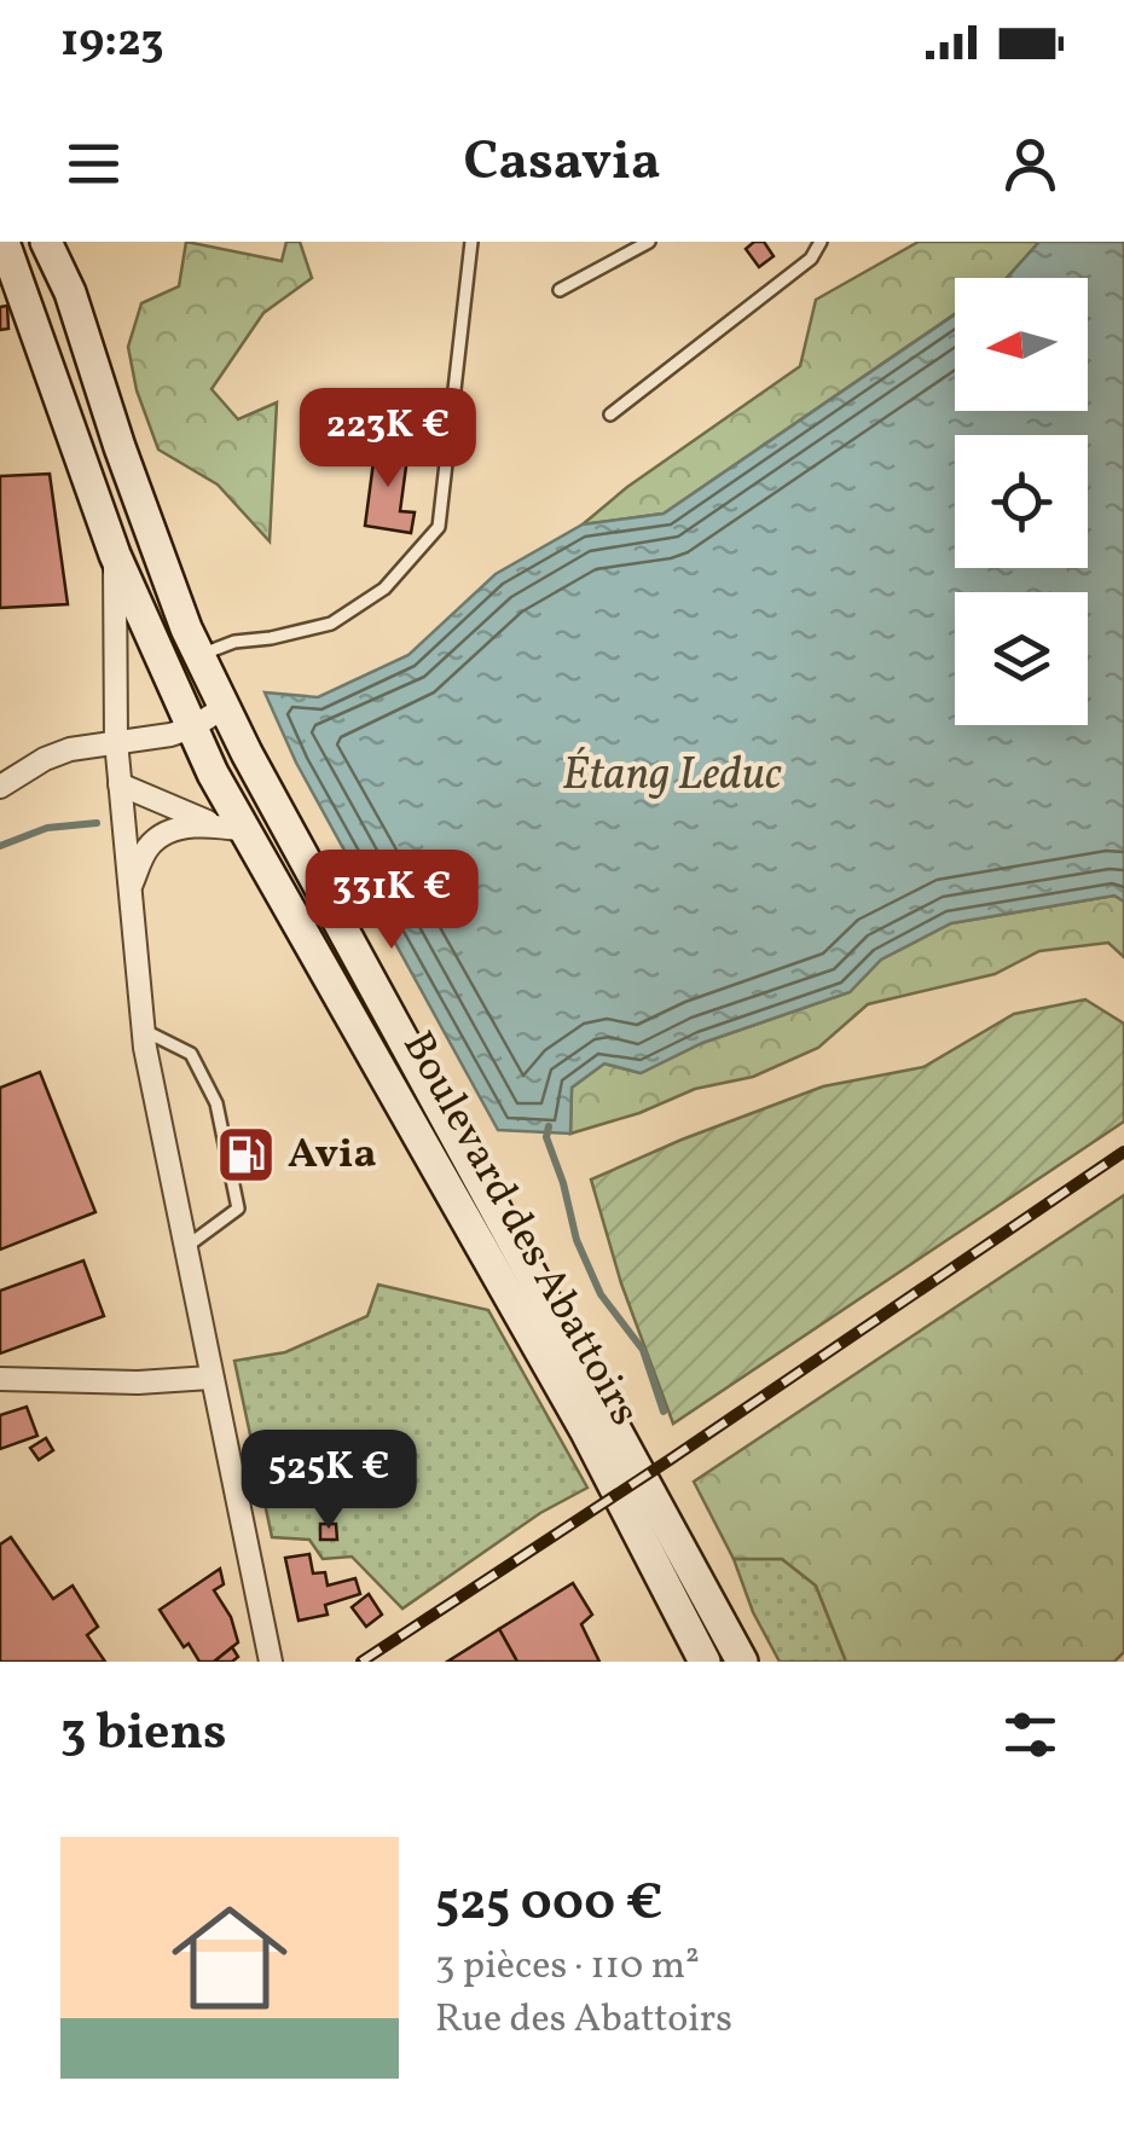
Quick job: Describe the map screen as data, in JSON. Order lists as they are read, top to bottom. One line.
{"streets":{"street":["Boulevard des Abattoirs"]},"water":["Étang Leduc"],"places":{"fuel station":["Avia"]},"north":"left","page":{"status":"19:23","header":"Casavia","price":["223K €","331K €","525K €"],"heading":"3 biens","list":[{"name":"525 000 €","note":"3 pièces · 110 m² · Rue des Abattoirs"}]}}
